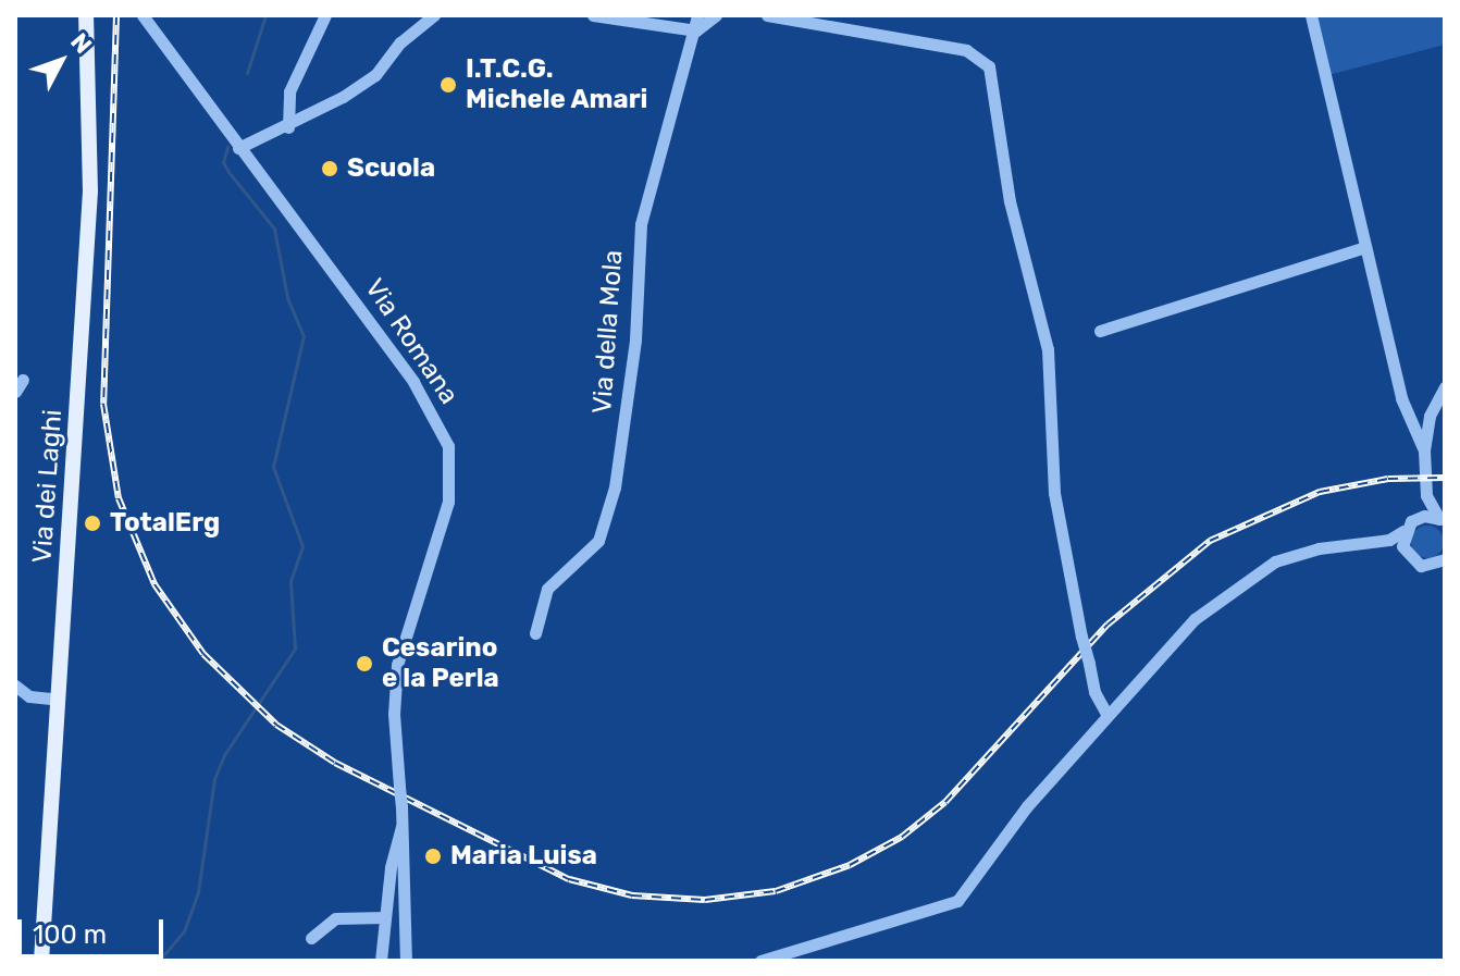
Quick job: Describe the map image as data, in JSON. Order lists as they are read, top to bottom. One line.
{"streets":{"main road":["Via dei Laghi"],"street":["Via della Mola","Via Romana"]},"places":["I.T.C.G. Michele Amari","Scuola","TotalErg","Cesarino e la Perla","Maria Luisa"],"scale_bar":"100 m","north":"top right"}
